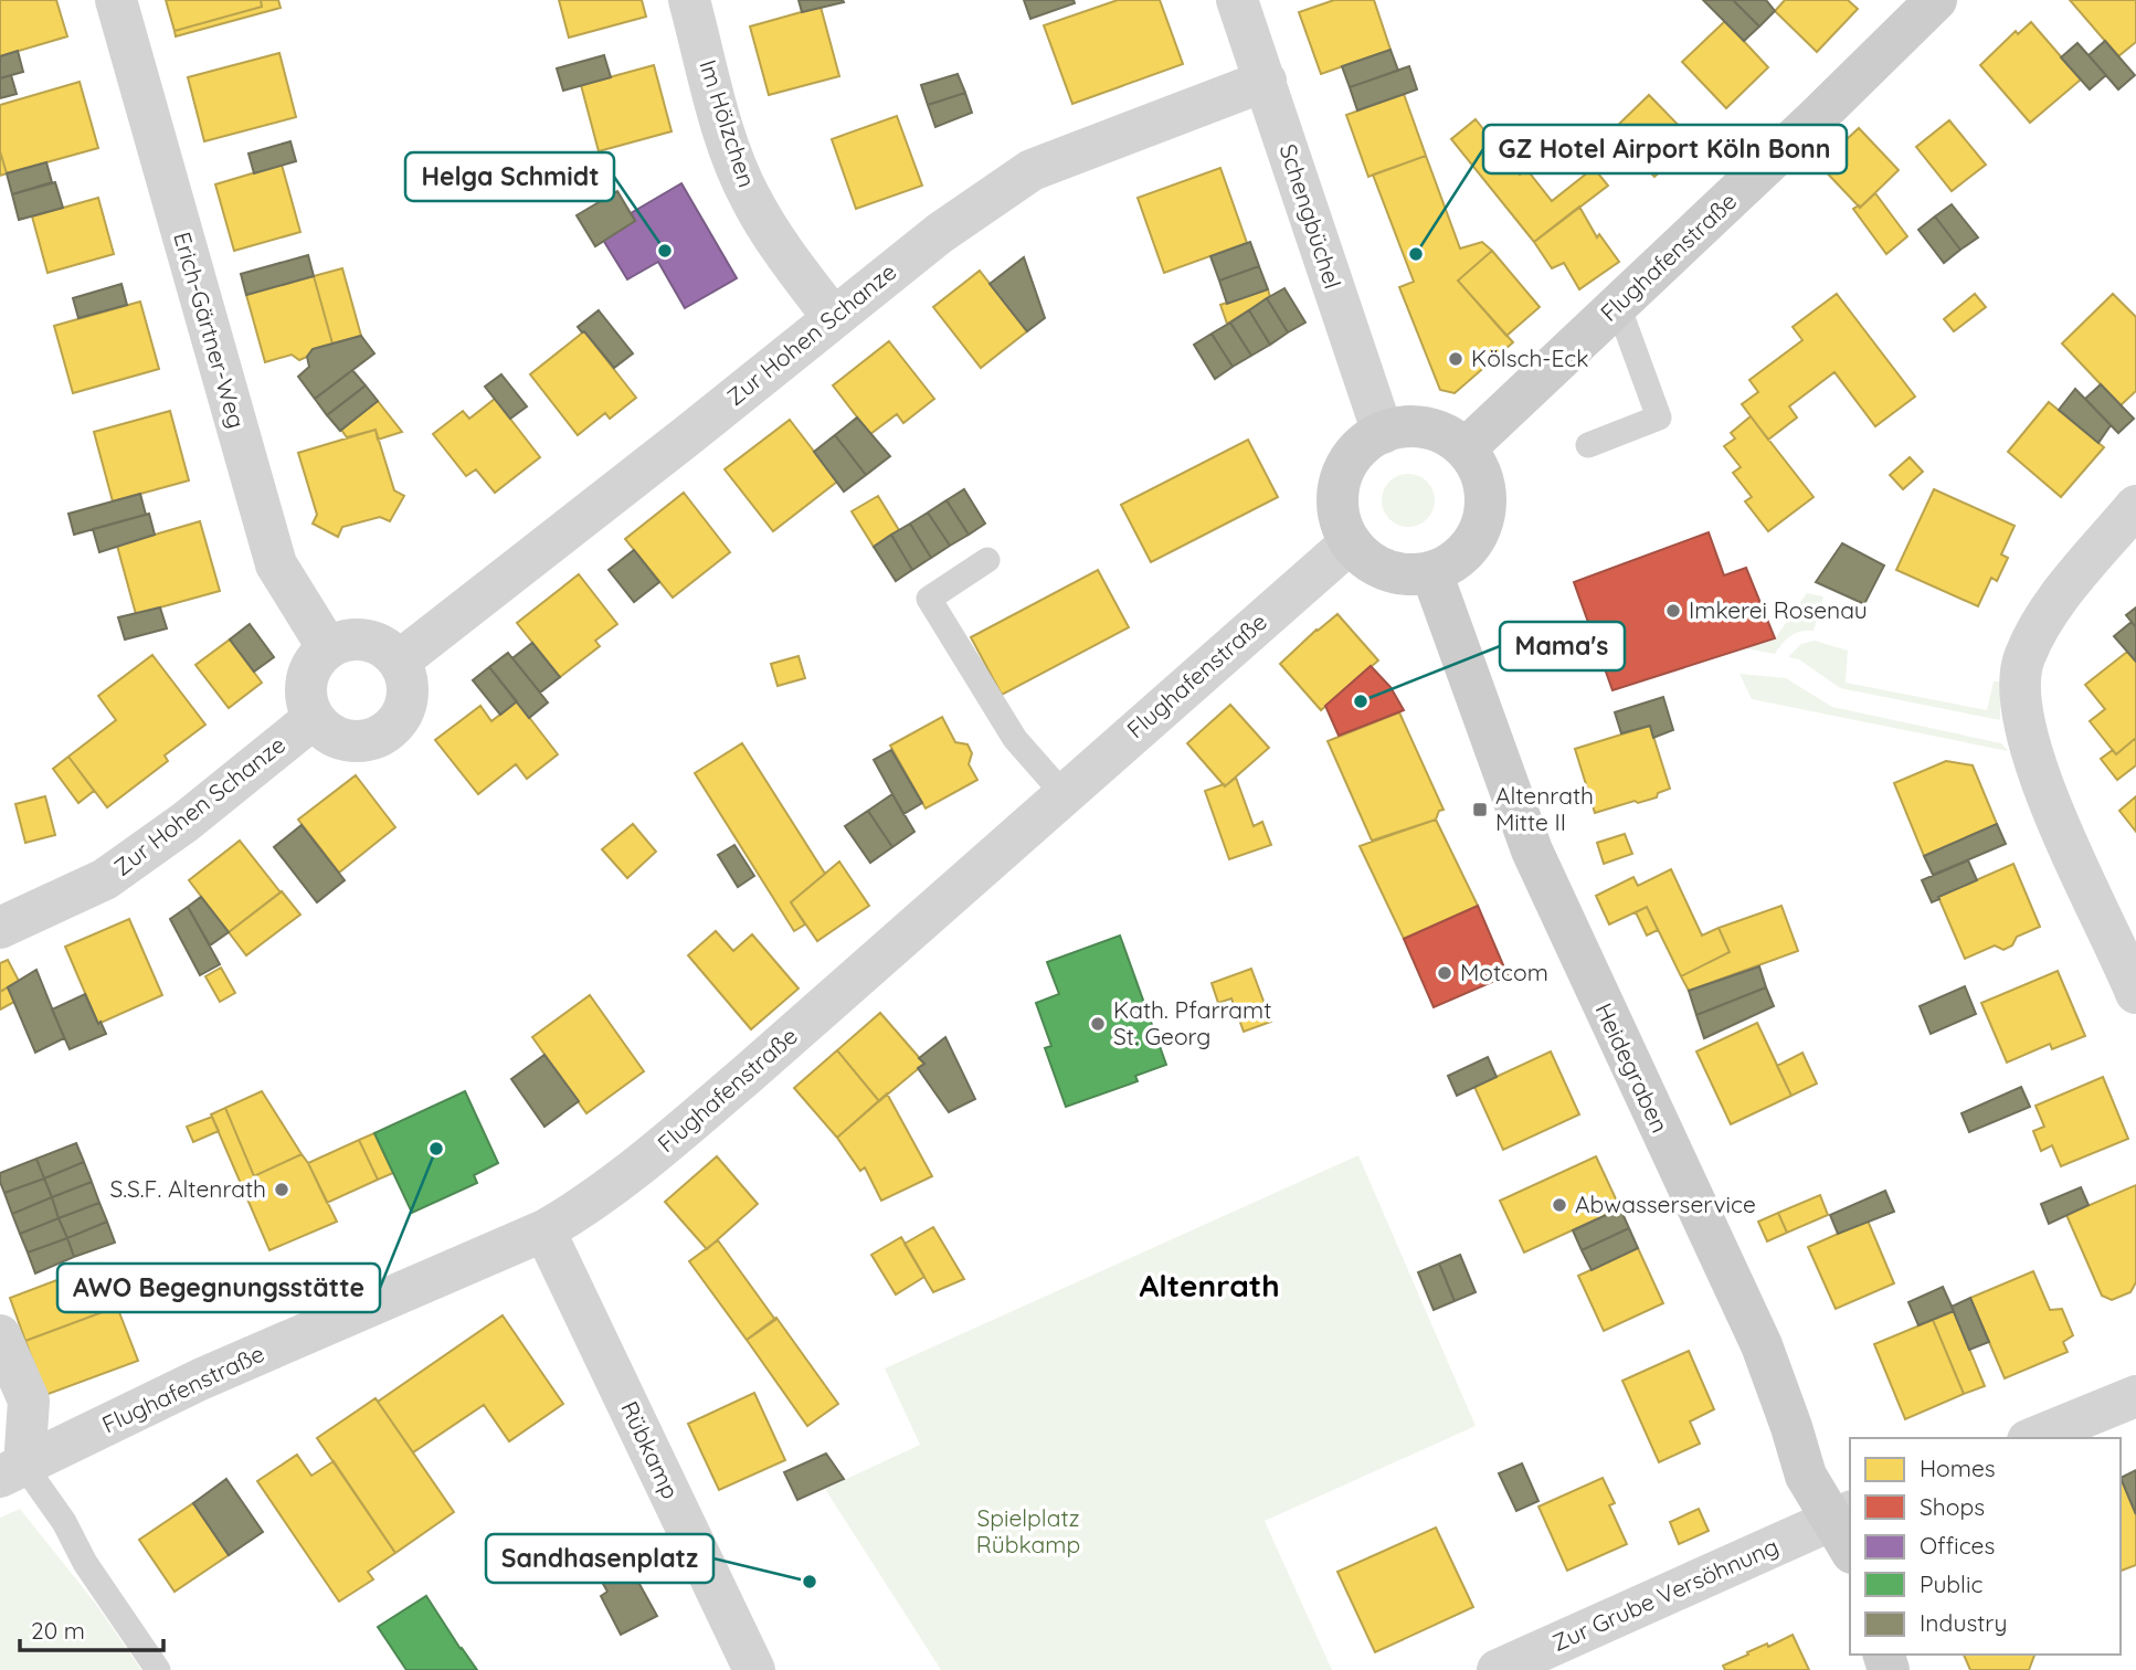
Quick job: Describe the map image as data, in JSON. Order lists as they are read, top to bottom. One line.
{"streets":{"main road":["Flughafenstraße","Heidegraben"],"street":["Im Hölzchen","Schengbüchel","Erich-Gärtner-Weg","Zur Hohen Schanze","Rübkamp","Zur Grube Versöhnung"]},"crossings":[["Im Hölzchen","Zur Hohen Schanze"],["Schengbüchel","Flughafenstraße"],["Schengbüchel","Zur Hohen Schanze"],["Schengbüchel","Heidegraben"],["Flughafenstraße","Heidegraben"],["Flughafenstraße","Rübkamp"],["Erich-Gärtner-Weg","Zur Hohen Schanze"],["Heidegraben","Zur Grube Versöhnung"]],"districts":["Altenrath"],"parks":["Spielplatz Rübkamp"],"places":{"other":["Helga Schmidt","GZ Hotel Airport Köln Bonn","Kölsch-Eck","Imkerei Rosenau","Mama's","Motcom","Kath. Pfarramt St. Georg","AWO Begegnungsstätte","S.S.F. Altenrath","Abwasserservice","Sandhasenplatz"],"transit":["Altenrath Mitte II"]},"legend":["Homes","Shops","Offices","Public","Industry"],"scale_bar":"20 m"}
